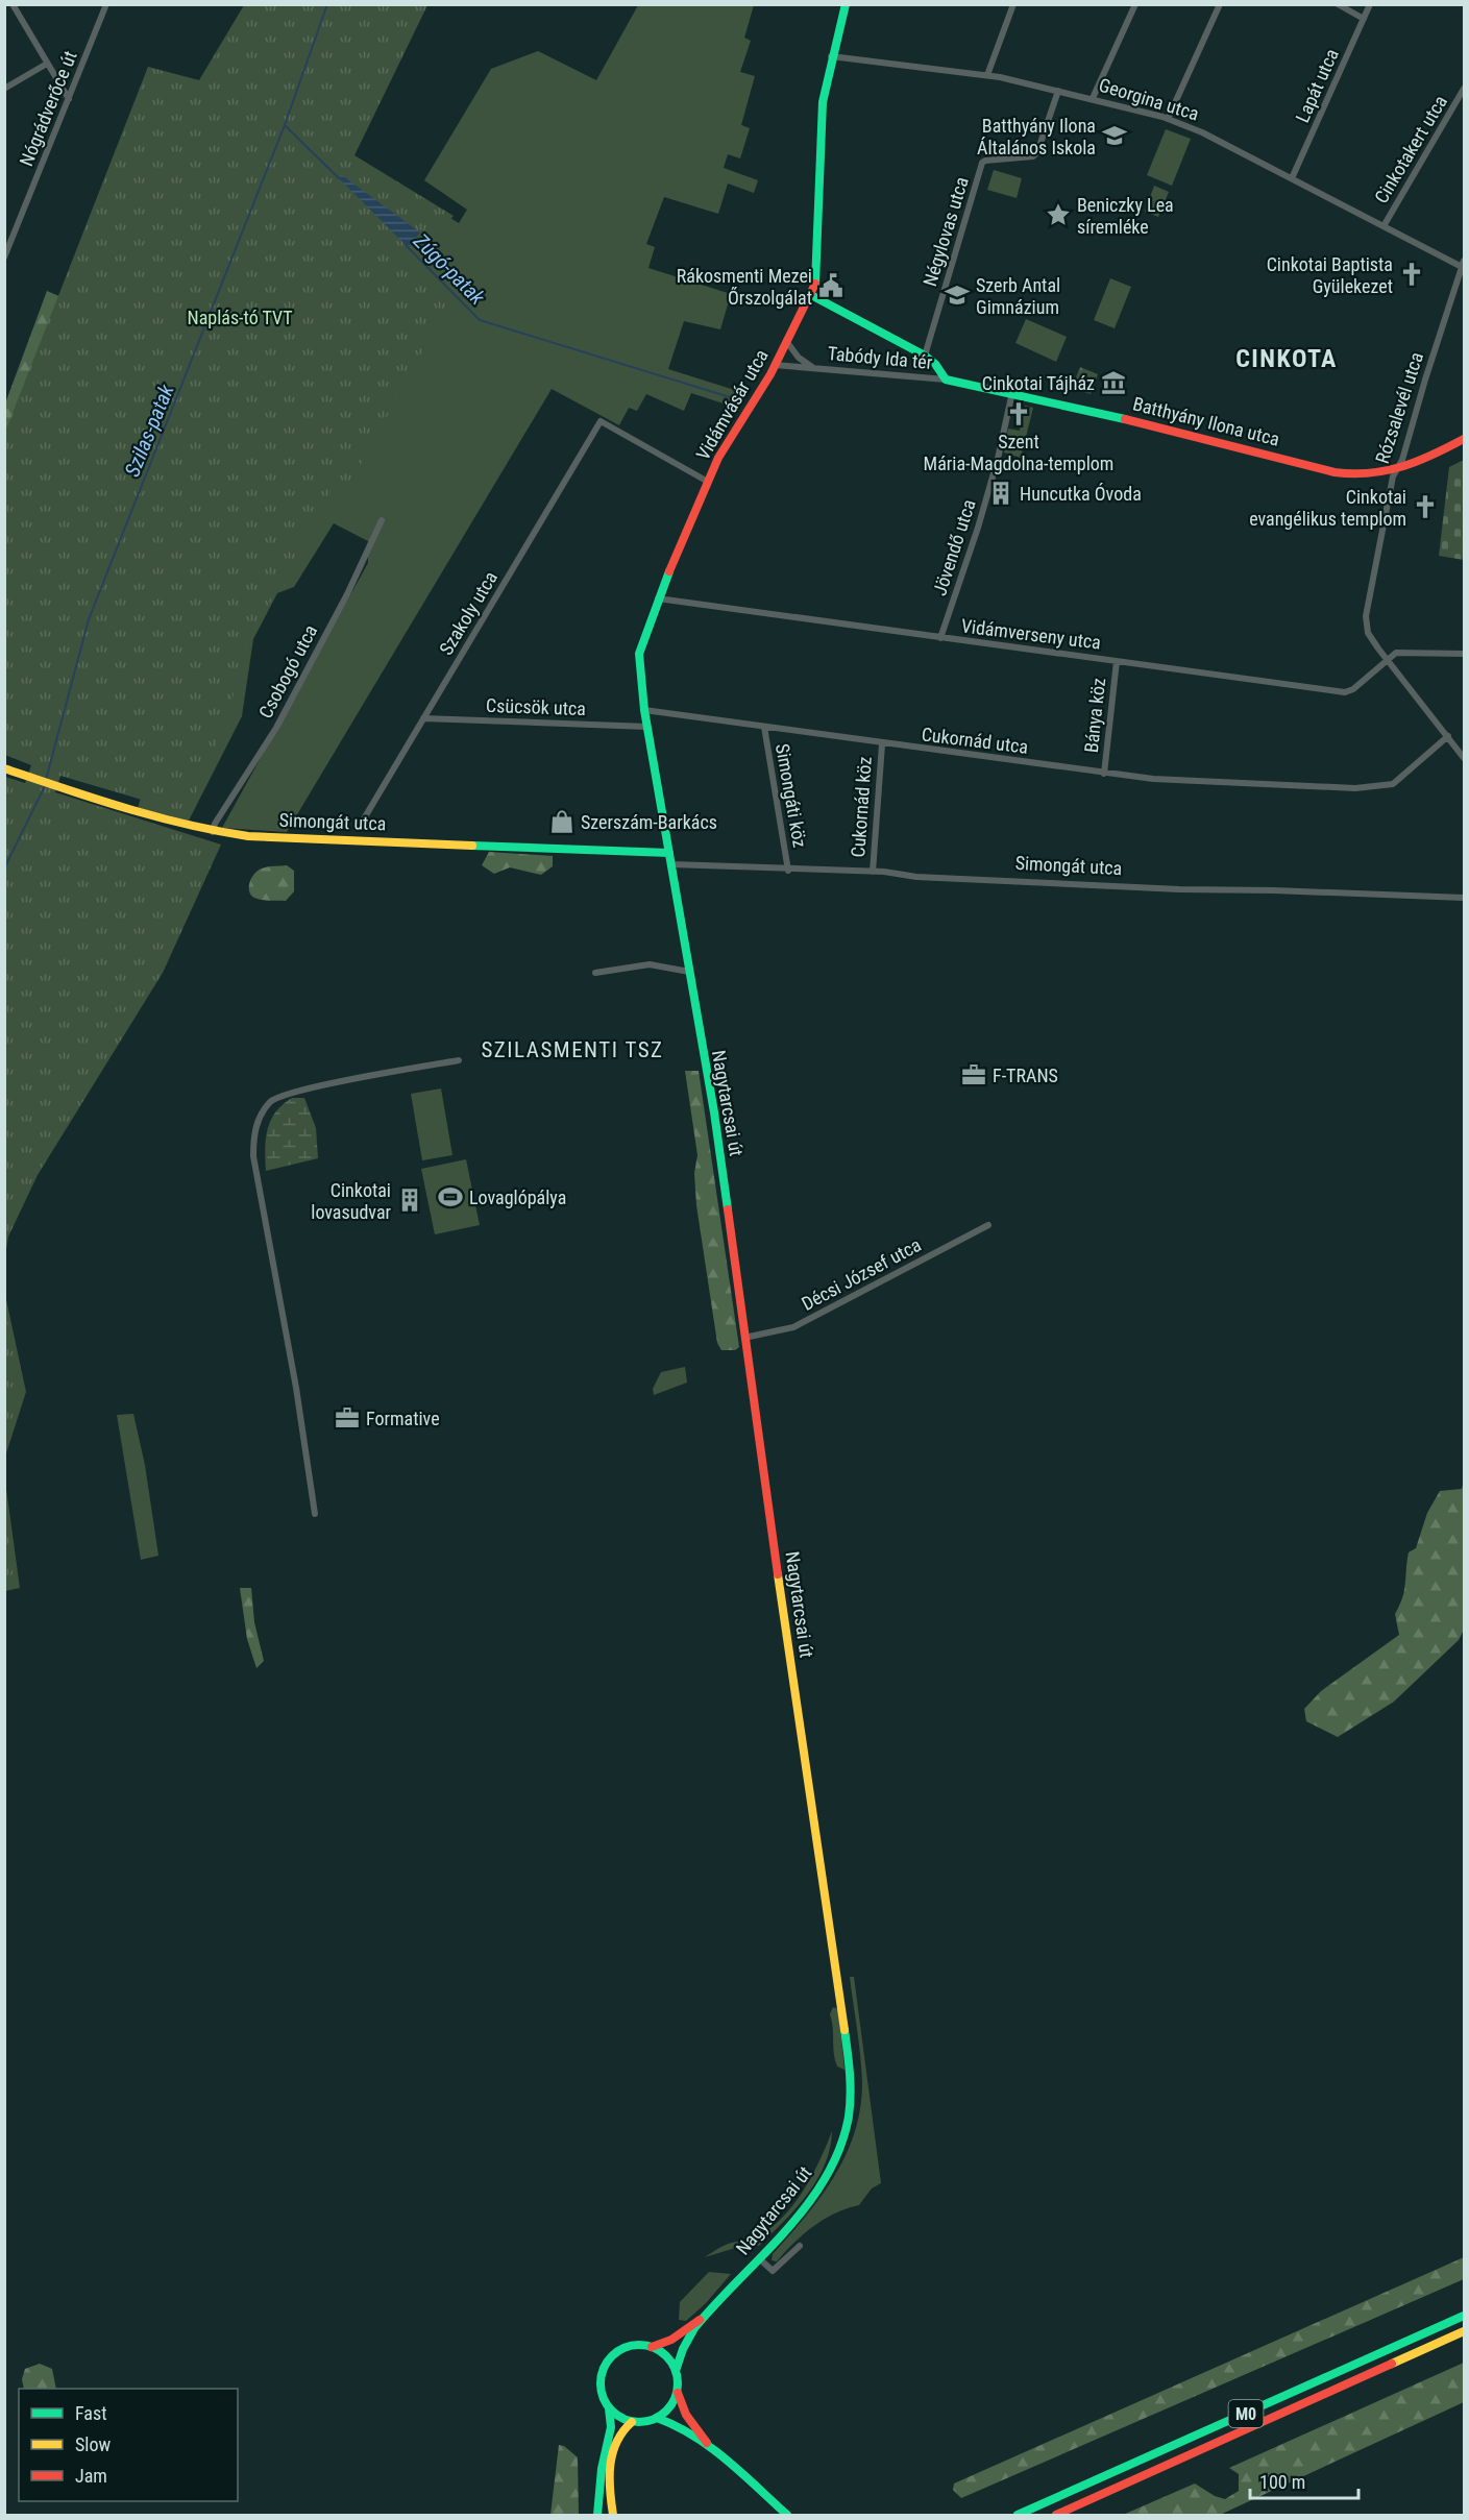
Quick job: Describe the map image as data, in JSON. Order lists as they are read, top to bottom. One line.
{"streets":{"main road":["Vidámvásár utca","Batthyány Ilona utca","Simongát utca","Nagytarcsai út","M0"],"street":["Lapát utca","Georgina utca","Nógrádverőce út","Cinkotakert utca","Négylovas utca","Tabódy Ida tér","Rózsalevél utca","Jövendő utca","Szakoly utca","Vidámverseny utca","Csobogó utca","Csücsök utca","Bánya köz","Cukornád utca","Simongáti köz","Cukornád köz","Décsi József utca"]},"crossings":[["Lapát utca","Georgina utca"],["Georgina utca","Cinkotakert utca"],["Georgina utca","Négylovas utca"],["Georgina utca","Vidámvásár utca"],["Georgina utca","Rózsalevél utca"],["Tabódy Ida tér","Vidámvásár utca"],["Tabódy Ida tér","Batthyány Ilona utca"],["Vidámvásár utca","Szakoly utca"],["Vidámvásár utca","Vidámverseny utca"],["Vidámvásár utca","Csücsök utca"],["Vidámvásár utca","Cukornád utca"],["Vidámvásár utca","Simongát utca"],["Vidámvásár utca","Nagytarcsai út"],["Rózsalevél utca","Batthyány Ilona utca"],["Rózsalevél utca","Vidámverseny utca"],["Rózsalevél utca","Cukornád utca"],["Batthyány Ilona utca","Jövendő utca"],["Jövendő utca","Vidámverseny utca"],["Szakoly utca","Csücsök utca"],["Vidámverseny utca","Bánya köz"],["Csobogó utca","Simongát utca"],["Bánya köz","Cukornád utca"],["Cukornád utca","Simongáti köz"],["Cukornád utca","Cukornád köz"],["Simongáti köz","Simongát utca"],["Cukornád köz","Simongát utca"],["Simongát utca","Nagytarcsai út"],["Nagytarcsai út","Décsi József utca"]],"districts":["CINKOTA","SZILASMENTI TSZ"],"water":["Zúgó-patak","Szilas-patak"],"parks":["Naplás-tó TVT"],"places":{"school or university":["Batthyány Ilona Általános Iskola","Szerb Antal Gimnázium"],"place":["Beniczky Lea síremléke"],"church":["Cinkotai Baptista Gyülekezet","Szent Mária-Magdolna-templom","Cinkotai evangélikus templom"],"public building":["Rákosmenti Mezei Őrszolgálat"],"museum":["Cinkotai Tájház"],"building":["Huncutka Óvoda","Cinkotai lovasudvar"],"shop":["Szerszám-Barkács"],"office":["F-TRANS","Formative"],"sports":["Lovaglópálya"]},"legend":["Fast","Slow","Jam"],"scale_bar":"100 m"}
